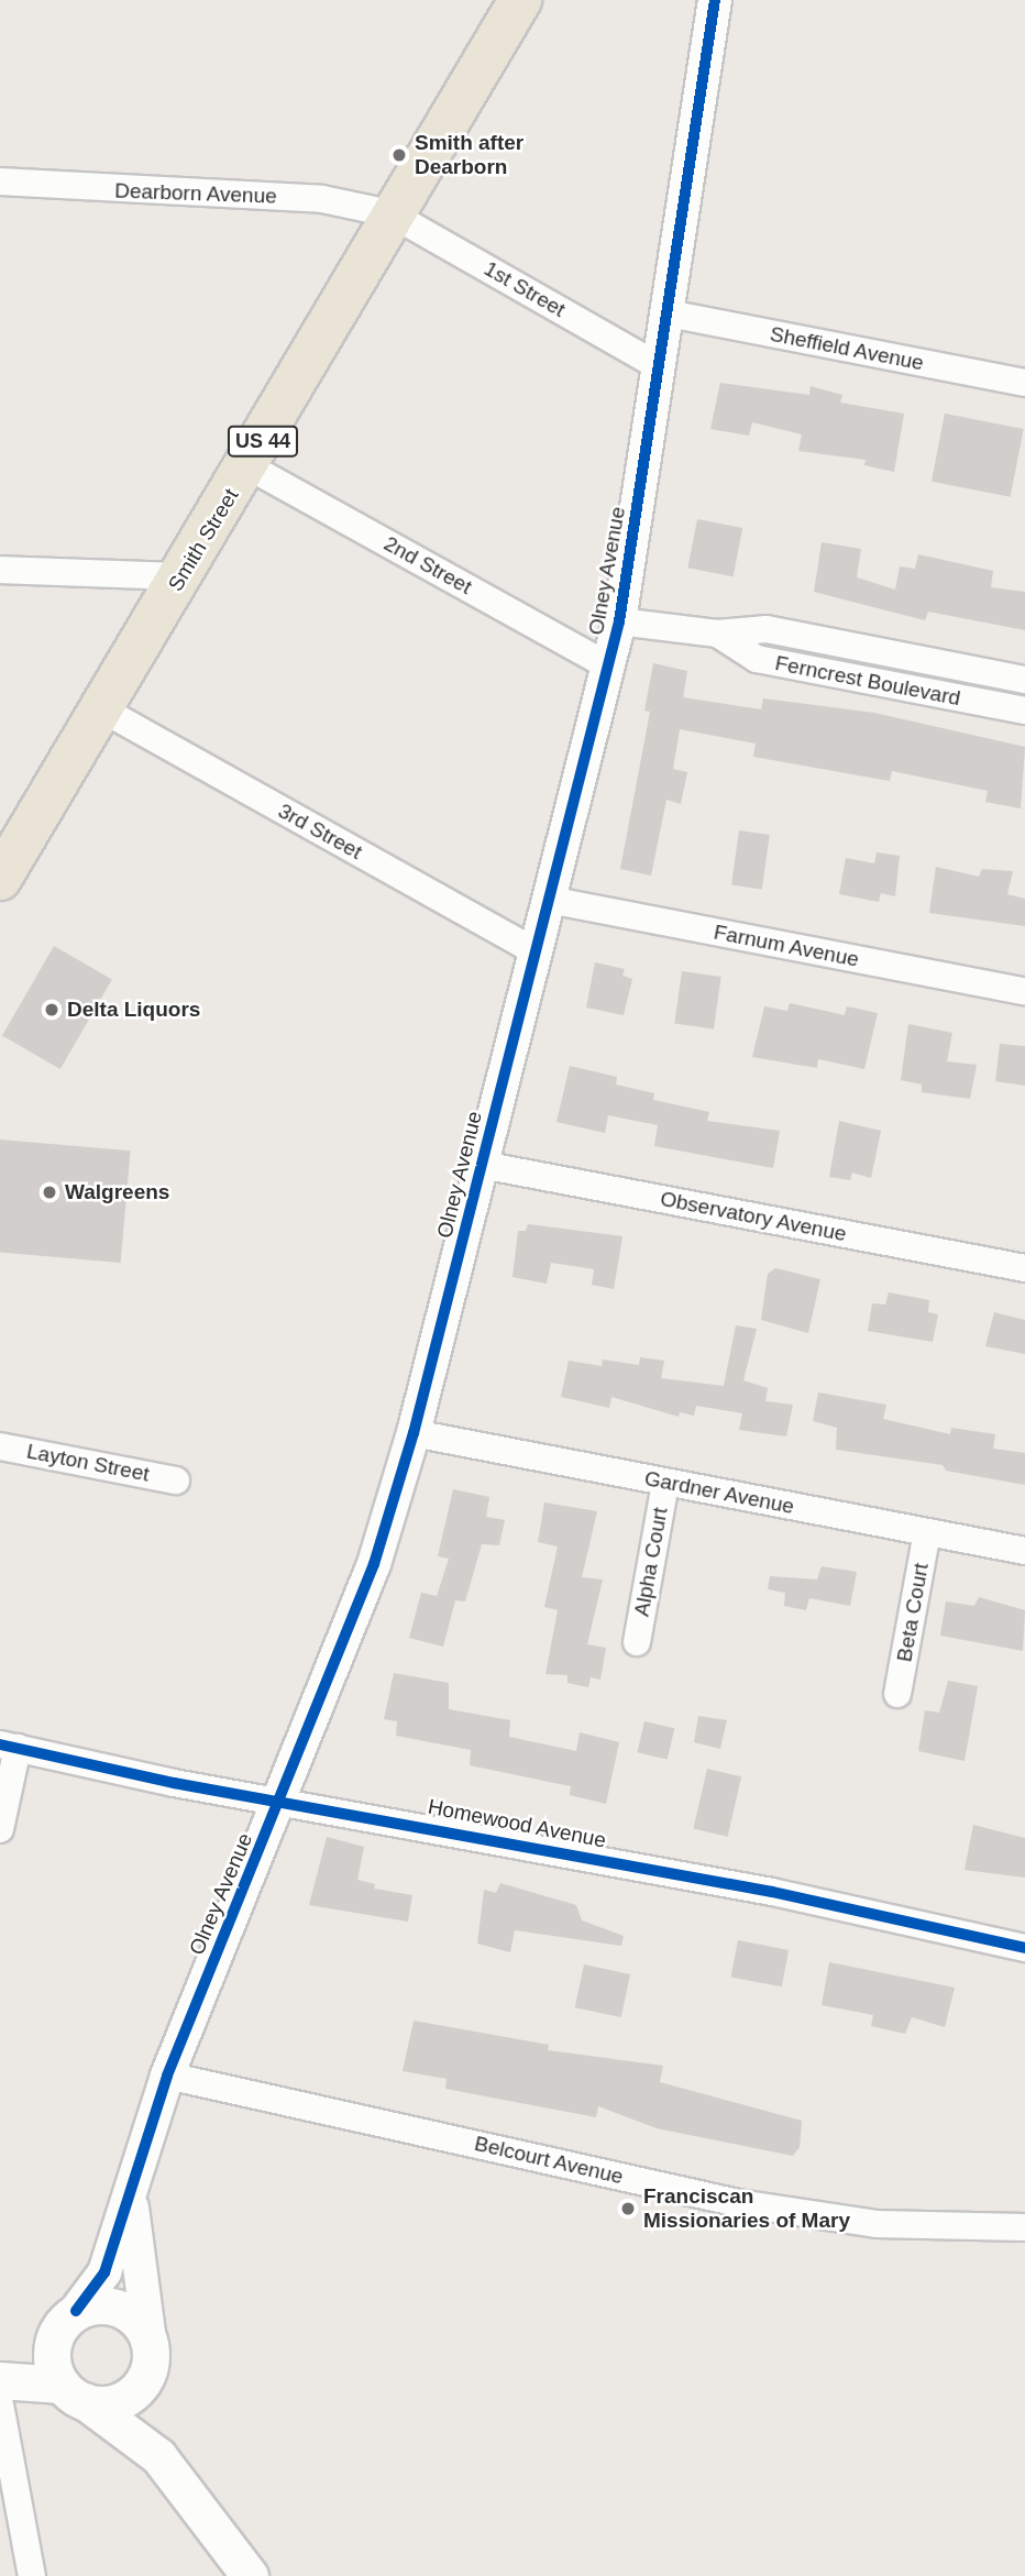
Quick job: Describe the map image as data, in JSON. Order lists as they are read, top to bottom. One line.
{"streets":{"main road":["US 44","Smith Street"],"street":["Dearborn Avenue","1st Street","Sheffield Avenue","2nd Street","Olney Avenue","Ferncrest Boulevard","3rd Street","Farnum Avenue","Observatory Avenue","Layton Street","Gardner Avenue","Alpha Court","Beta Court","Homewood Avenue","Belcourt Avenue"]},"crossings":[["Dearborn Avenue","1st Street"],["Dearborn Avenue","Smith Street"],["1st Street","Smith Street"],["1st Street","Olney Avenue"],["Sheffield Avenue","Olney Avenue"],["Smith Street","2nd Street"],["Smith Street","3rd Street"],["2nd Street","Olney Avenue"],["Olney Avenue","Ferncrest Boulevard"],["Olney Avenue","3rd Street"],["Olney Avenue","Farnum Avenue"],["Olney Avenue","Observatory Avenue"],["Olney Avenue","Gardner Avenue"],["Olney Avenue","Homewood Avenue"],["Olney Avenue","Belcourt Avenue"],["Gardner Avenue","Alpha Court"],["Gardner Avenue","Beta Court"]],"places":["Smith after Dearborn","Delta Liquors","Walgreens","Franciscan Missionaries of Mary"]}
